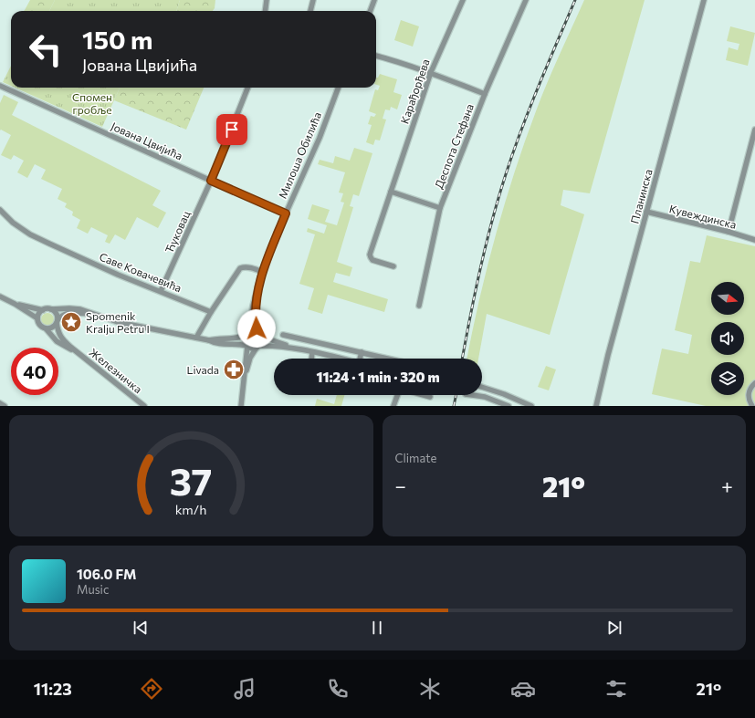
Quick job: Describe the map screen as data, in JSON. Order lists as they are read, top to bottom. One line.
{"streets":{"street":["Карађорђева","Јована Цвијића","Деспота Стефана","Милоша Обилића","Планинска","Кувеждинска","Ћуковац","Саве Ковачевића","Железничка"]},"crossings":[["Јована Цвијића","Милоша Обилића"],["Јована Цвијића","Ћуковац"],["Планинска","Кувеждинска"],["Ћуковац","Саве Ковачевића"]],"parks":["Спомен гробље"],"places":{"place":["Spomenik Kralju Petru I"],"pharmacy":["Livada"]},"north":"right","page":{"turn":["150 m","Јована Цвијића"],"limit":"40","trip":"11:24 · 1 min · 320 m","tile":"Climate","heat":["−","21°","+"],"song":["106.0 FM","Music"],"tabs":["11:23","21°"],"gauge":["37","km/h"]}}
